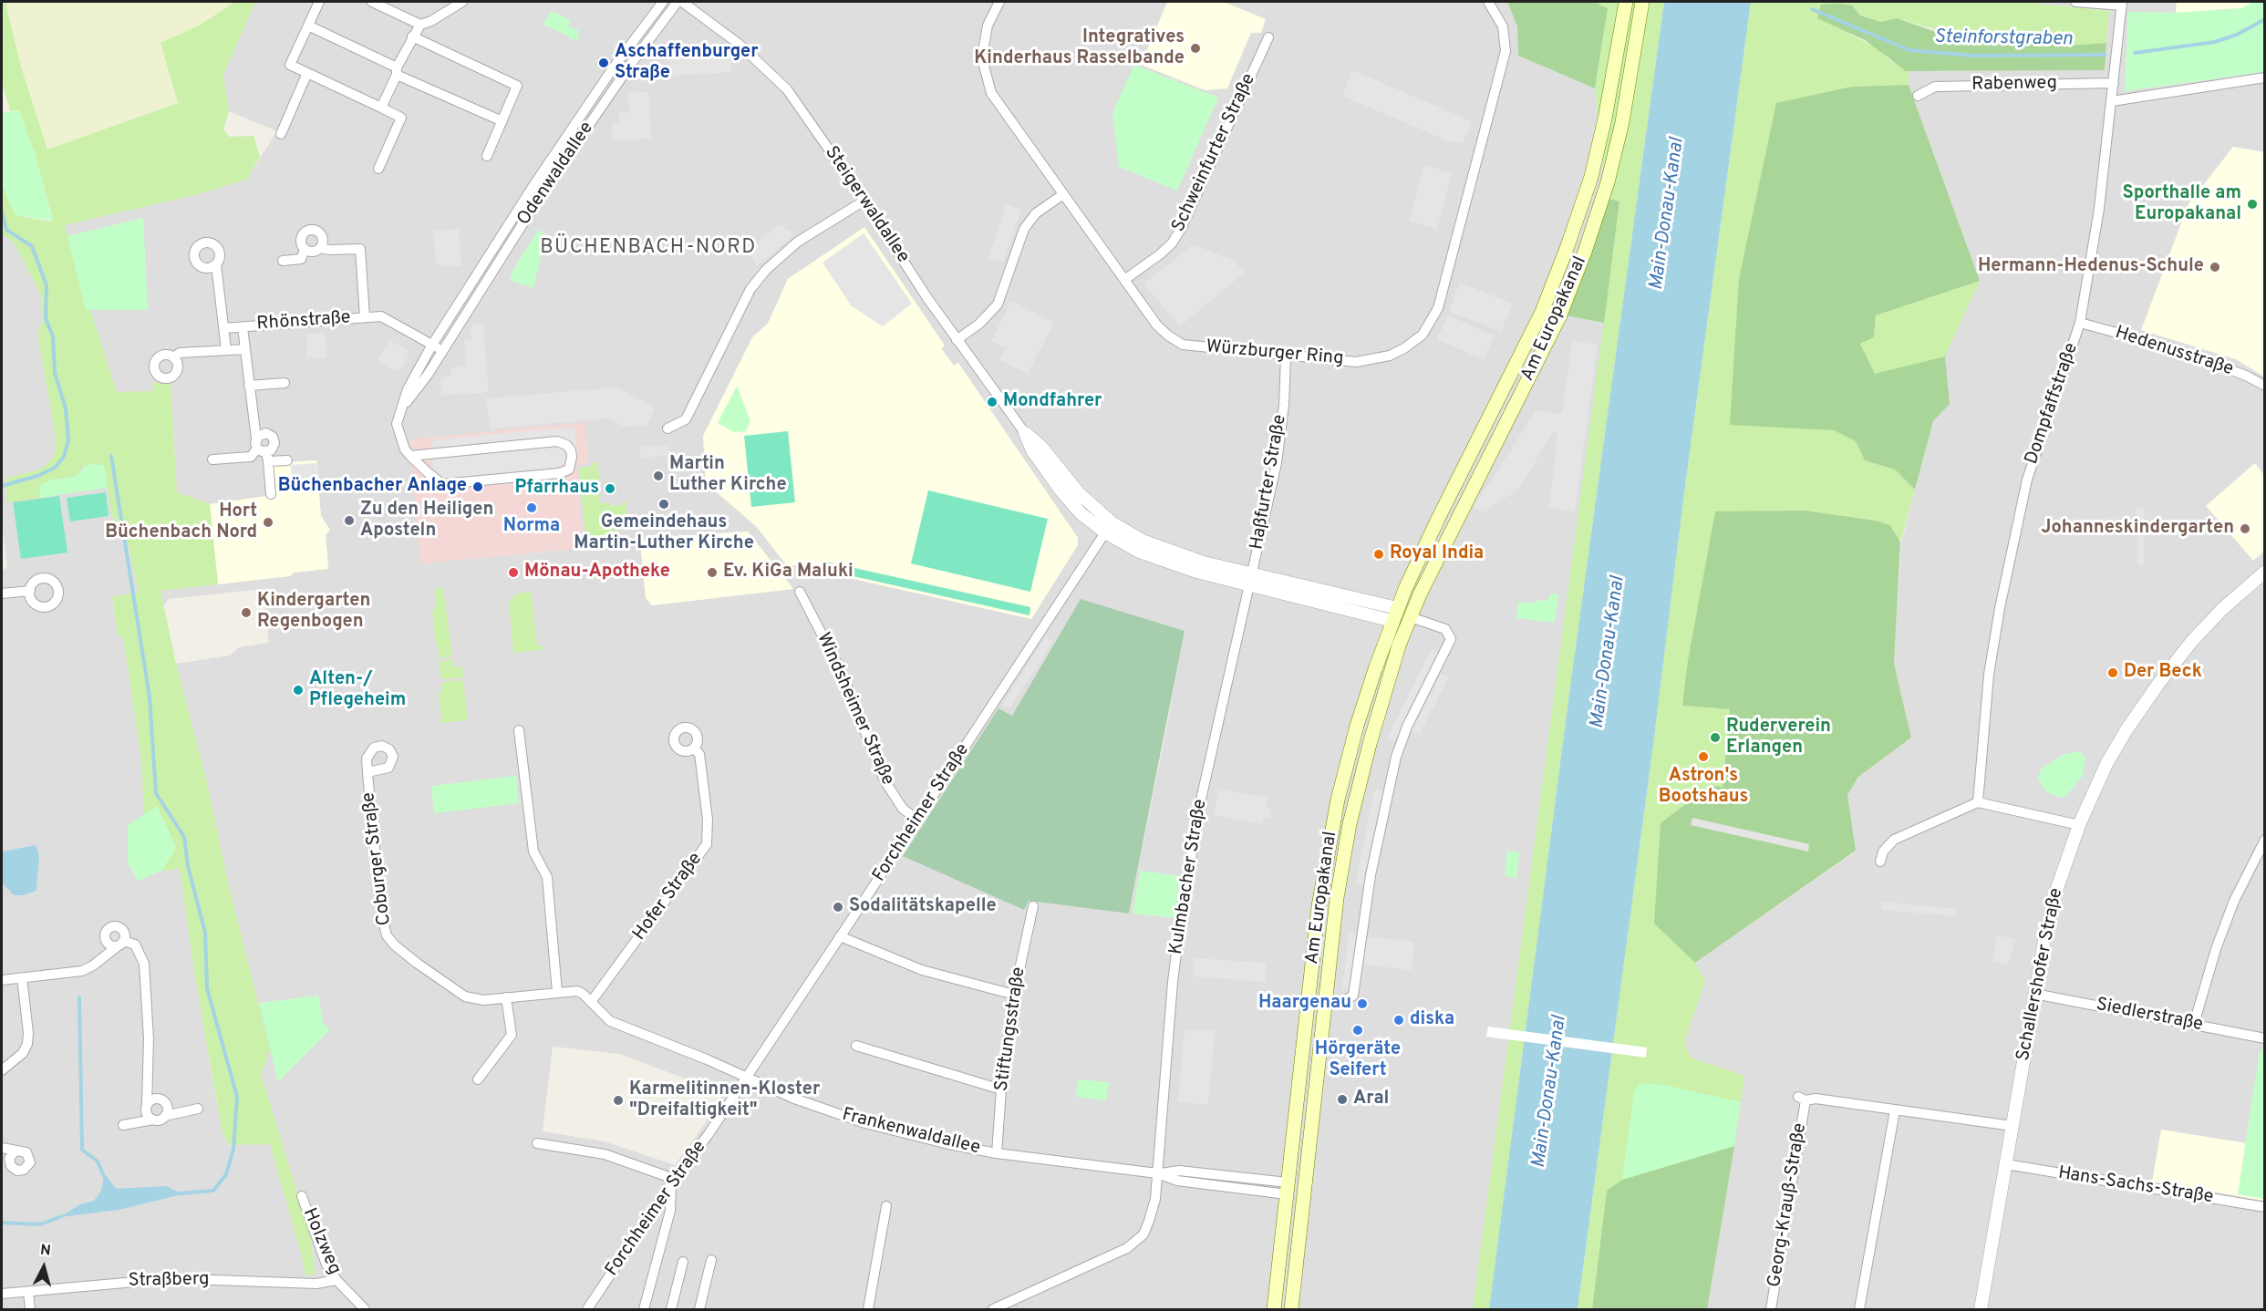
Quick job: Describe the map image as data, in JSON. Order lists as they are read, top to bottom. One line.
{"streets":{"main road":["Am Europakanal"],"street":["Rabenweg","Schweinfurter Straße","Odenwaldallee","Steigerwaldallee","Rhönstraße","Hedenusstraße","Würzburger Ring","Dompfaffstraße","Haßfurter Straße","Windsheimer Straße","Forchheimer Straße","Coburger Straße","Kulmbacher Straße","Hofer Straße","Schallershofer Straße","Siedlerstraße","Stiftungsstraße","Frankenwaldallee","Hans-Sachs-Straße","Georg-Krauß-Straße","Holzweg","Straßberg"]},"crossings":[["Rabenweg","Dompfaffstraße"],["Schweinfurter Straße","Würzburger Ring"],["Odenwaldallee","Rhönstraße"],["Steigerwaldallee","Am Europakanal"],["Steigerwaldallee","Haßfurter Straße"],["Steigerwaldallee","Forchheimer Straße"],["Steigerwaldallee","Kulmbacher Straße"],["Am Europakanal","Frankenwaldallee"],["Hedenusstraße","Dompfaffstraße"],["Würzburger Ring","Haßfurter Straße"],["Haßfurter Straße","Kulmbacher Straße"],["Windsheimer Straße","Forchheimer Straße"],["Forchheimer Straße","Frankenwaldallee"],["Coburger Straße","Hofer Straße"],["Coburger Straße","Frankenwaldallee"],["Kulmbacher Straße","Frankenwaldallee"],["Hofer Straße","Frankenwaldallee"],["Schallershofer Straße","Siedlerstraße"],["Schallershofer Straße","Hans-Sachs-Straße"],["Schallershofer Straße","Georg-Krauß-Straße"],["Stiftungsstraße","Frankenwaldallee"],["Holzweg","Straßberg"]],"districts":["BÜCHENBACH-NORD"],"water":["Steinforstgraben","Main-Donau-Kanal"],"places":["Integratives Kinderhaus Rasselbande","Aschaffenburger Straße","Sporthalle am Europakanal","Hermann-Hedenus-Schule","Mondfahrer","Martin Luther Kirche","Büchenbacher Anlage","Pfarrhaus","Gemeindehaus Martin-Luther Kirche","Norma","Zu den Heiligen Aposteln","Hort Büchenbach Nord","Johanneskindergarten","Royal India","Mönau-Apotheke","Ev. KiGa Maluki","Kindergarten Regenbogen","Der Beck","Alten-/ Pflegeheim","Ruderverein Erlangen","Astron's Bootshaus","Sodalitätskapelle","Haargenau","diska","Hörgeräte Seifert","Aral","Karmelitinnen-Kloster \"Dreifaltigkeit\""],"north":"top"}
